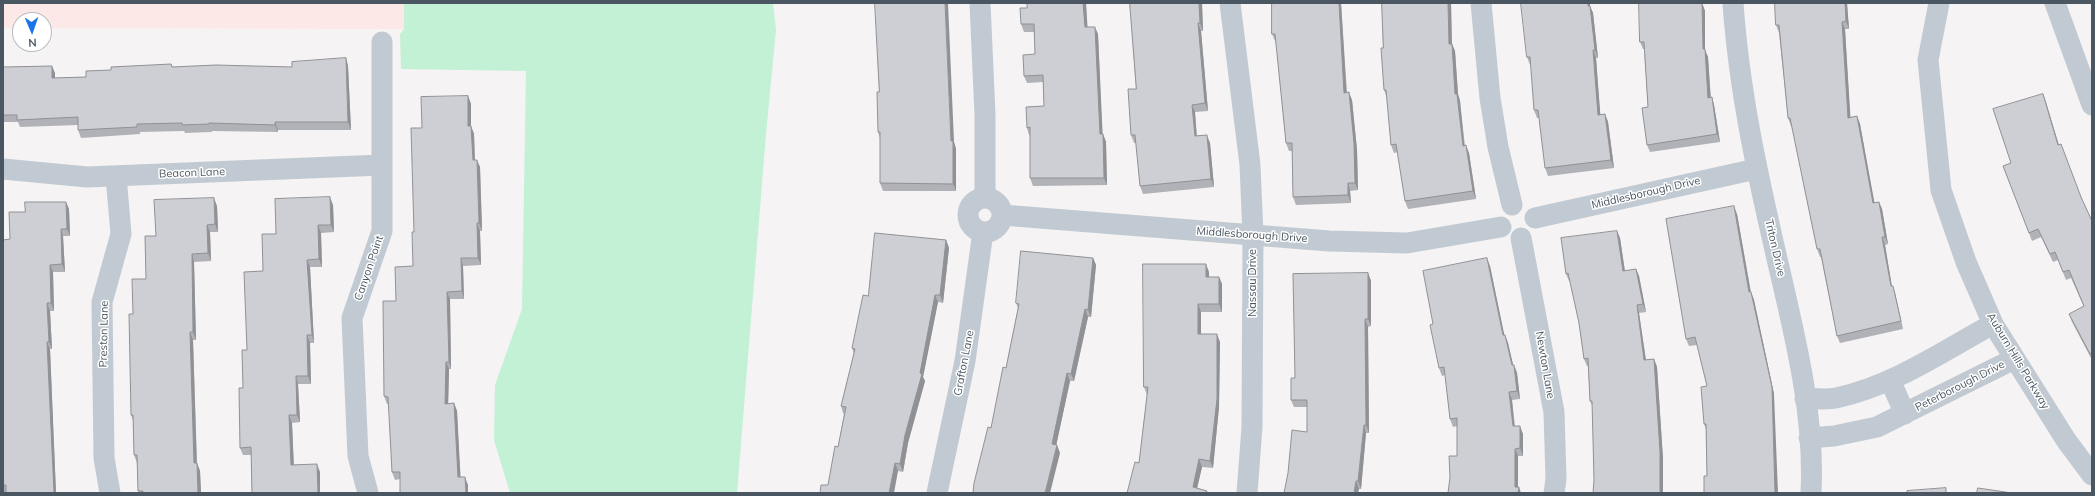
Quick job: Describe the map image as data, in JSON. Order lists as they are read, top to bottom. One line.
{"streets":{"street":["Beacon Lane","Middlesborough Drive","Triton Drive","Canyon Point","Nassau Drive","Preston Lane","Auburn Hills Parkway","Grafton Lane","Newton Lane","Peterborough Drive"]},"crossings":[["Beacon Lane","Canyon Point"],["Beacon Lane","Preston Lane"],["Middlesborough Drive","Triton Drive"],["Middlesborough Drive","Nassau Drive"],["Middlesborough Drive","Grafton Lane"],["Middlesborough Drive","Newton Lane"],["Triton Drive","Peterborough Drive"],["Auburn Hills Parkway","Peterborough Drive"]],"north":"bottom"}
